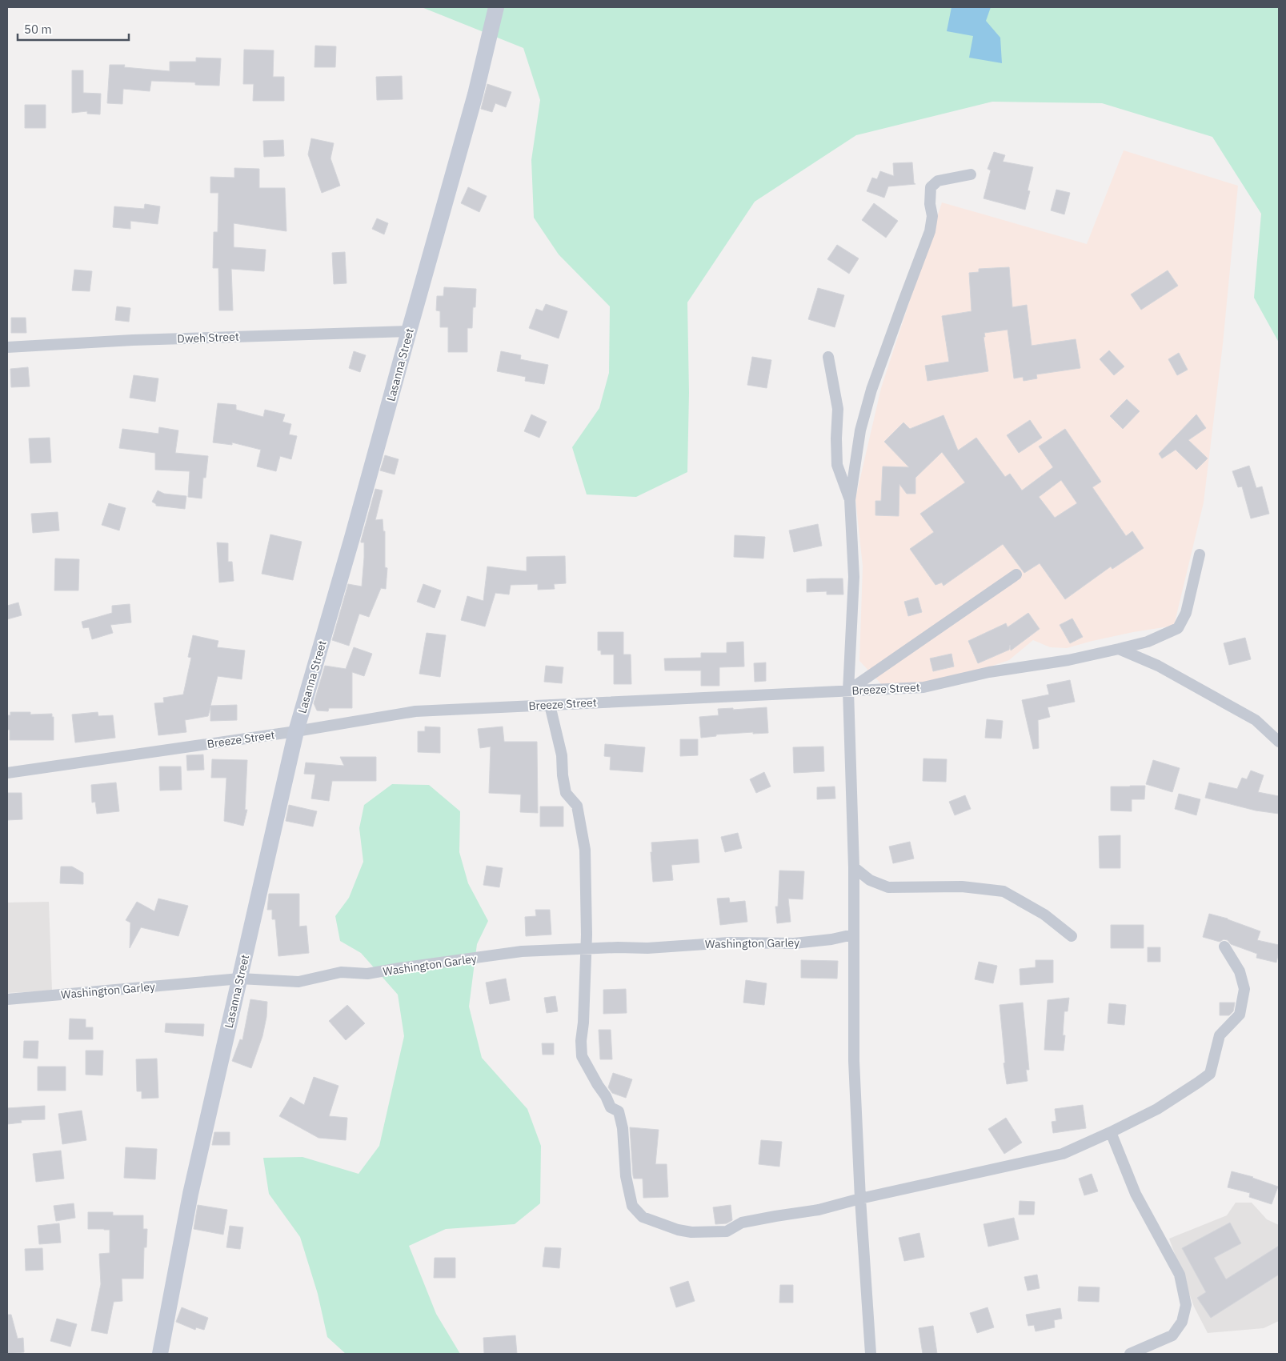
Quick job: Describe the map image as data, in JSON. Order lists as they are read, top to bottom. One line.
{"streets":{"street":["Dweh Street","Lasanna Street","Breeze Street","Washington Garley"]},"crossings":[["Dweh Street","Lasanna Street"],["Lasanna Street","Breeze Street"],["Lasanna Street","Washington Garley"]],"scale_bar":"50 m"}
